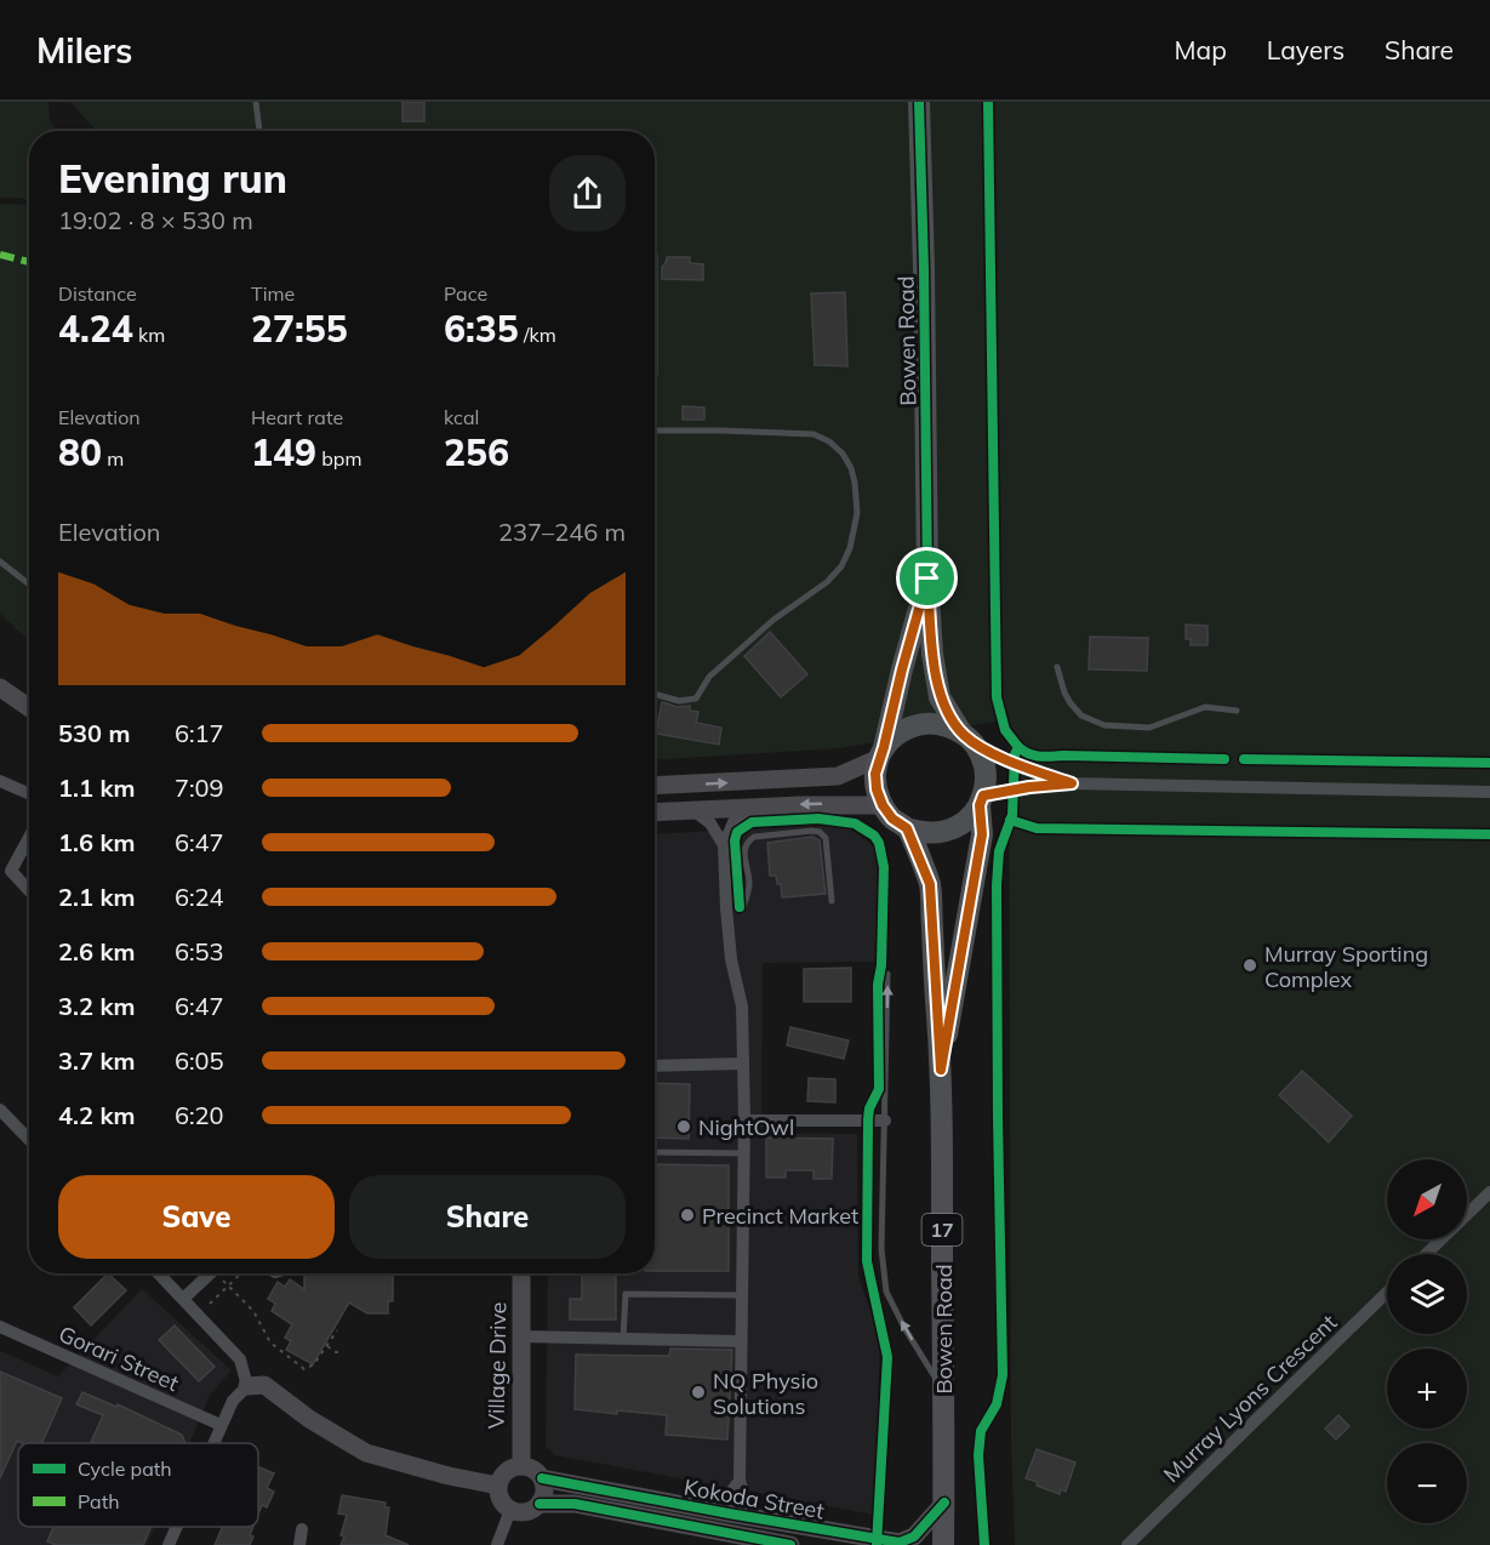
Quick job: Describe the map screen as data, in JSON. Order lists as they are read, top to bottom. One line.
{"streets":{"main road":["Bowen Road","17"],"street":["Gorari Street","Village Drive","Murray Lyons Crescent","Kokoda Street"]},"crossings":[["Bowen Road","Kokoda Street"],["Village Drive","Kokoda Street"]],"places":["Murray Sporting Complex","NightOwl","Precinct Market","NQ Physio Solutions"],"legend":["Cycle path","Path"],"north":"bottom left","page":{"header":"Milers","nav":["Map","Layers","Share"],"heading":["Evening run","19:02 · 8 × 530 m"],"stats":[["Distance","4.24 km"],["Time","27:55"],["Pace","6:35 /km"],["Elevation","80 m"],["Heart rate","149 bpm"],["kcal","256"]],"chart":["Elevation","237–246 m"],"list":[{"name":"530 m","note":"6:17"},{"name":"1.1 km","note":"7:09"},{"name":"1.6 km","note":"6:47"},{"name":"2.1 km","note":"6:24"},{"name":"2.6 km","note":"6:53"},{"name":"3.2 km","note":"6:47"},{"name":"3.7 km","note":"6:05"},{"name":"4.2 km","note":"6:20"}],"map_buttons":["+","−"],"buttons":["Save","Share"]}}
